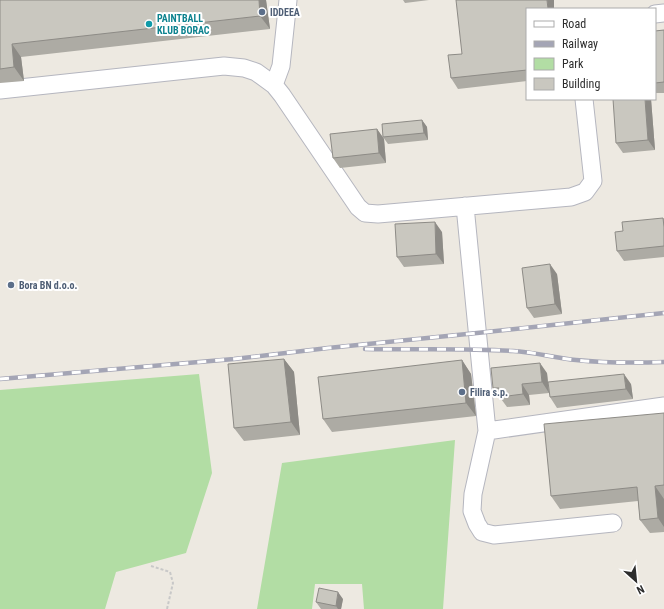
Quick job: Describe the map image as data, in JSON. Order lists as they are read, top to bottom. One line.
{"places":["IDDEEA","PAINTBALL KLUB BORAC","Bora BN d.o.o.","Filira s.p."],"legend":["Road","Railway","Park","Building"],"north":"bottom right"}
